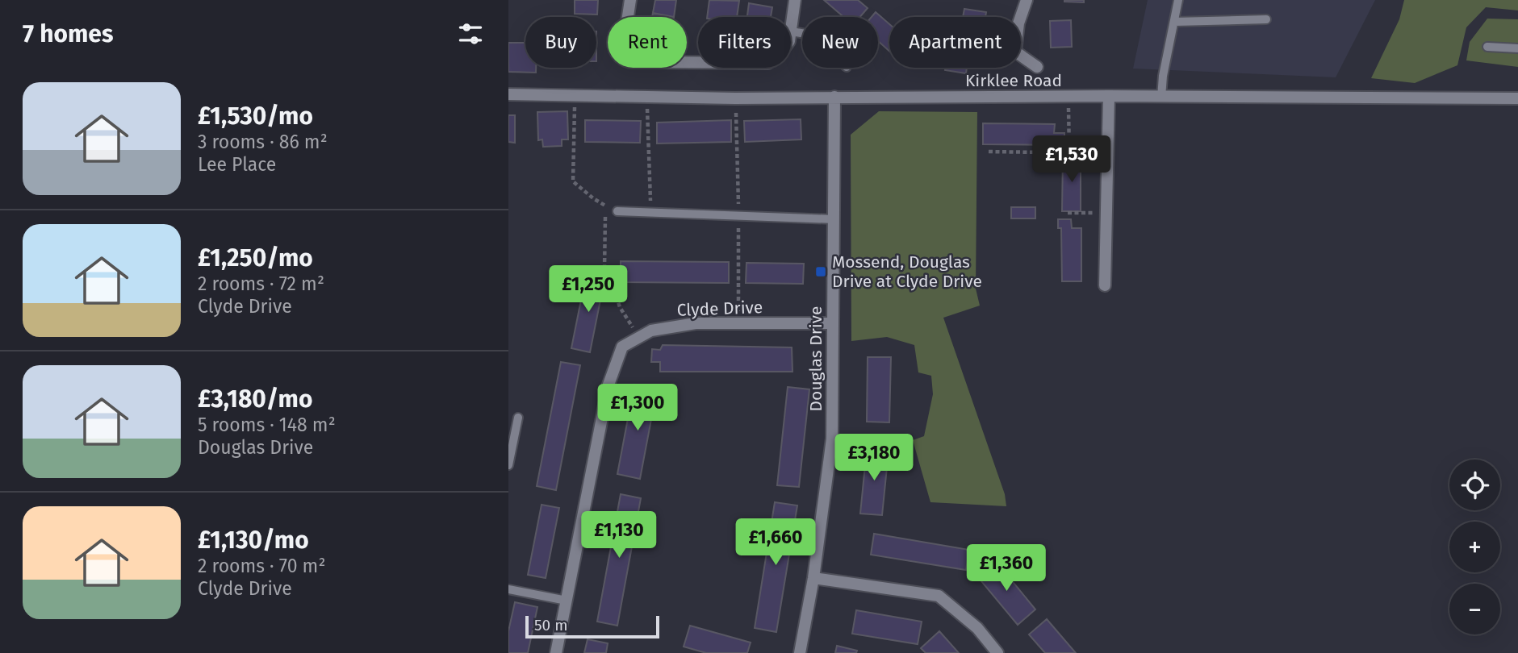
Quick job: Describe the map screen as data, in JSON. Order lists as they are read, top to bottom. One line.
{"streets":{"street":["Kirklee Road","Clyde Drive","Douglas Drive"]},"crossings":[["Kirklee Road","Douglas Drive"],["Clyde Drive","Douglas Drive"]],"places":{"transit":["Mossend, Douglas Drive at Clyde Drive"]},"scale_bar":"50 m","page":{"heading":"7 homes","chip":["Buy","Rent","Filters","New","Apartment"],"list":[{"name":"£1,530/mo","note":"3 rooms · 86 m² · Lee Place"},{"name":"£1,250/mo","note":"2 rooms · 72 m² · Clyde Drive"},{"name":"£3,180/mo","note":"5 rooms · 148 m² · Douglas Drive"},{"name":"£1,130/mo","note":"2 rooms · 70 m² · Clyde Drive"}],"price":["£1,530","£1,250","£1,300","£3,180","£1,130","£1,660","£1,360"],"map_buttons":["+","−"],"scale":"50 m"}}
